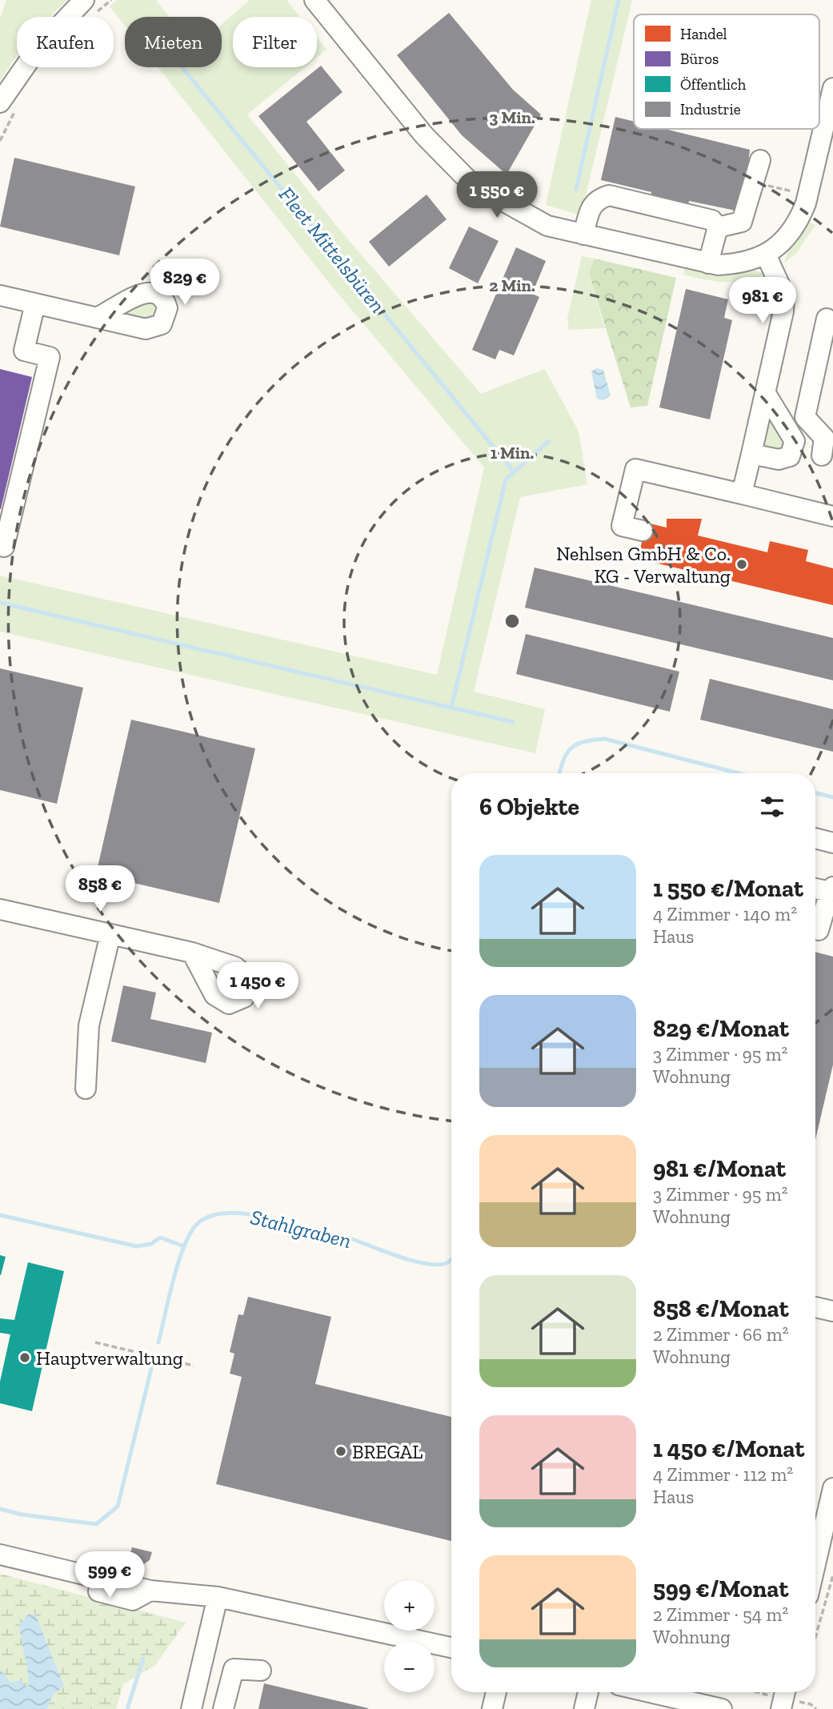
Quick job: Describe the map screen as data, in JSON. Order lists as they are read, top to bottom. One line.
{"water":["Fleet Mittelsbüren","Stahlgraben"],"places":["Nehlsen GmbH & Co. KG - Verwaltung","Hauptverwaltung","BREGAL"],"legend":["Handel","Büros","Öffentlich","Industrie"],"page":{"chip":["Kaufen","Mieten","Filter"],"price":["1 550 €","829 €","981 €","858 €","1 450 €","599 €"],"heading":"6 Objekte","list":[{"name":"1 550 €/Monat","note":"4 Zimmer · 140 m² · Haus"},{"name":"829 €/Monat","note":"3 Zimmer · 95 m² · Wohnung"},{"name":"981 €/Monat","note":"3 Zimmer · 95 m² · Wohnung"},{"name":"858 €/Monat","note":"2 Zimmer · 66 m² · Wohnung"},{"name":"1 450 €/Monat","note":"4 Zimmer · 112 m² · Haus"},{"name":"599 €/Monat","note":"2 Zimmer · 54 m² · Wohnung"}],"map_buttons":["+","−"]},"rings":["3 Min.","2 Min.","1 Min."]}
